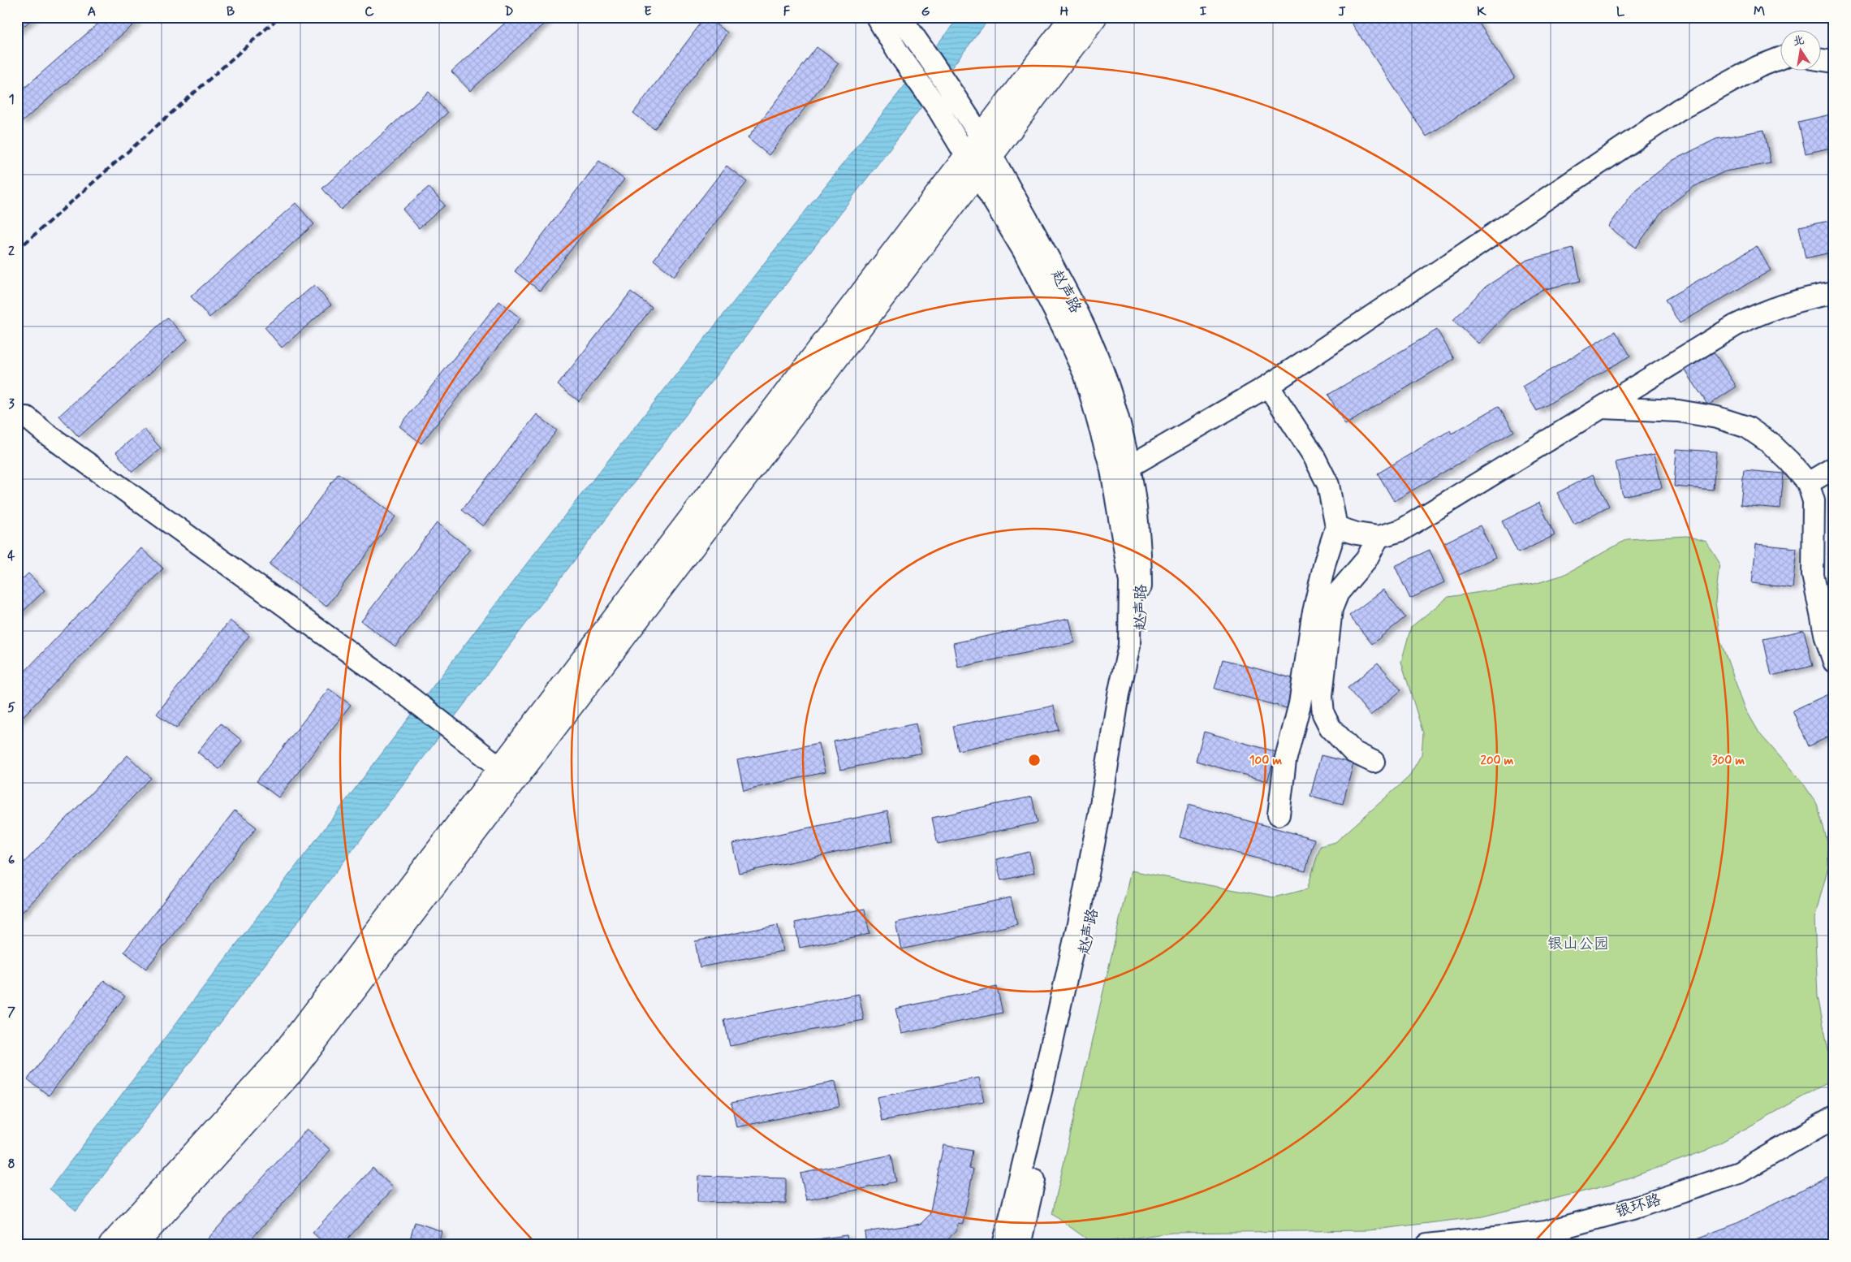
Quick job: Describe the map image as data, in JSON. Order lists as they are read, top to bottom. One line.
{"streets":{"street":["赵声路","银环路"]},"parks":["银山公园"],"north":"top","grid":{"columns":["A","B","C","D","E","F","G","H","I","J","K","L","M"],"rows":["1","2","3","4","5","6","7","8"]},"rings":["100 m","200 m","300 m"]}
